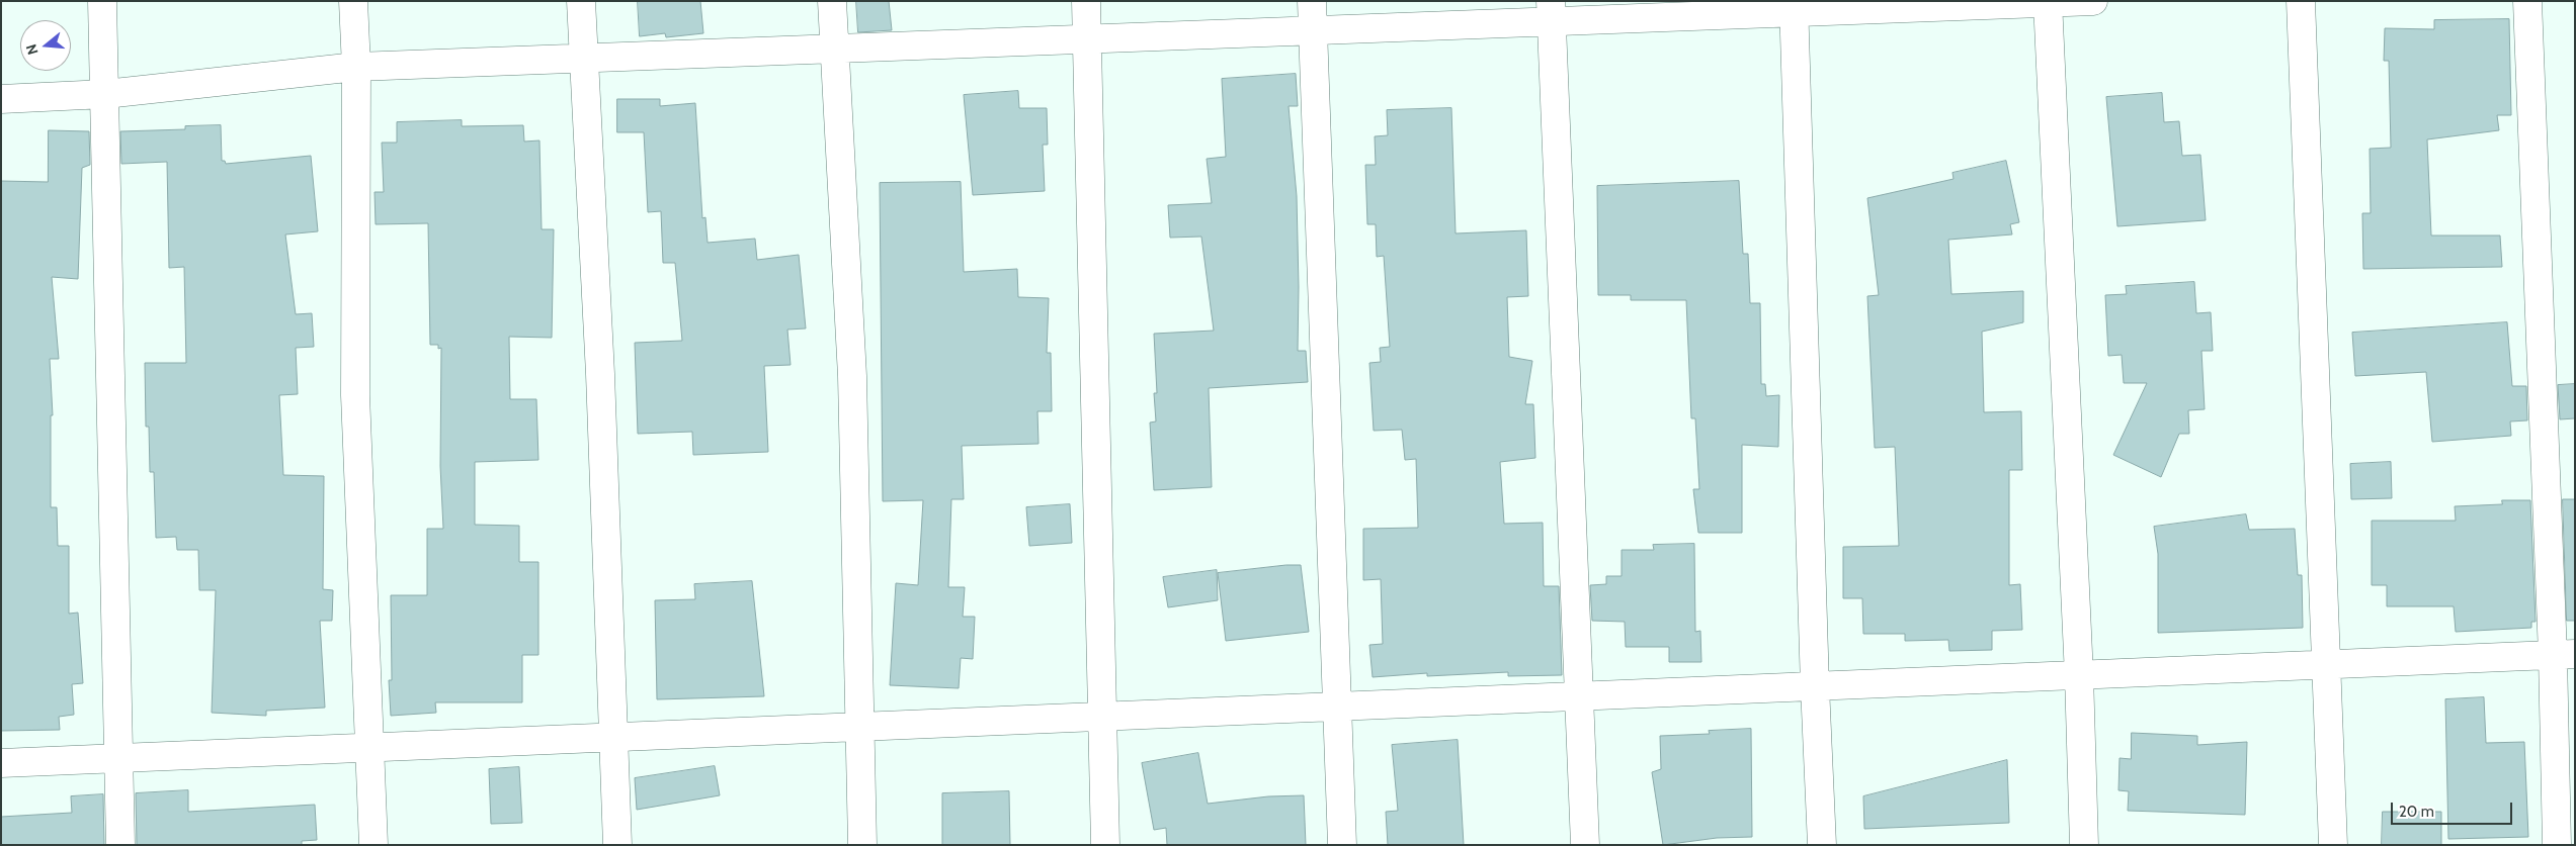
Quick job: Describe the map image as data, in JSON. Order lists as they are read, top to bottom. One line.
{"scale_bar":"20 m","north":"left"}
